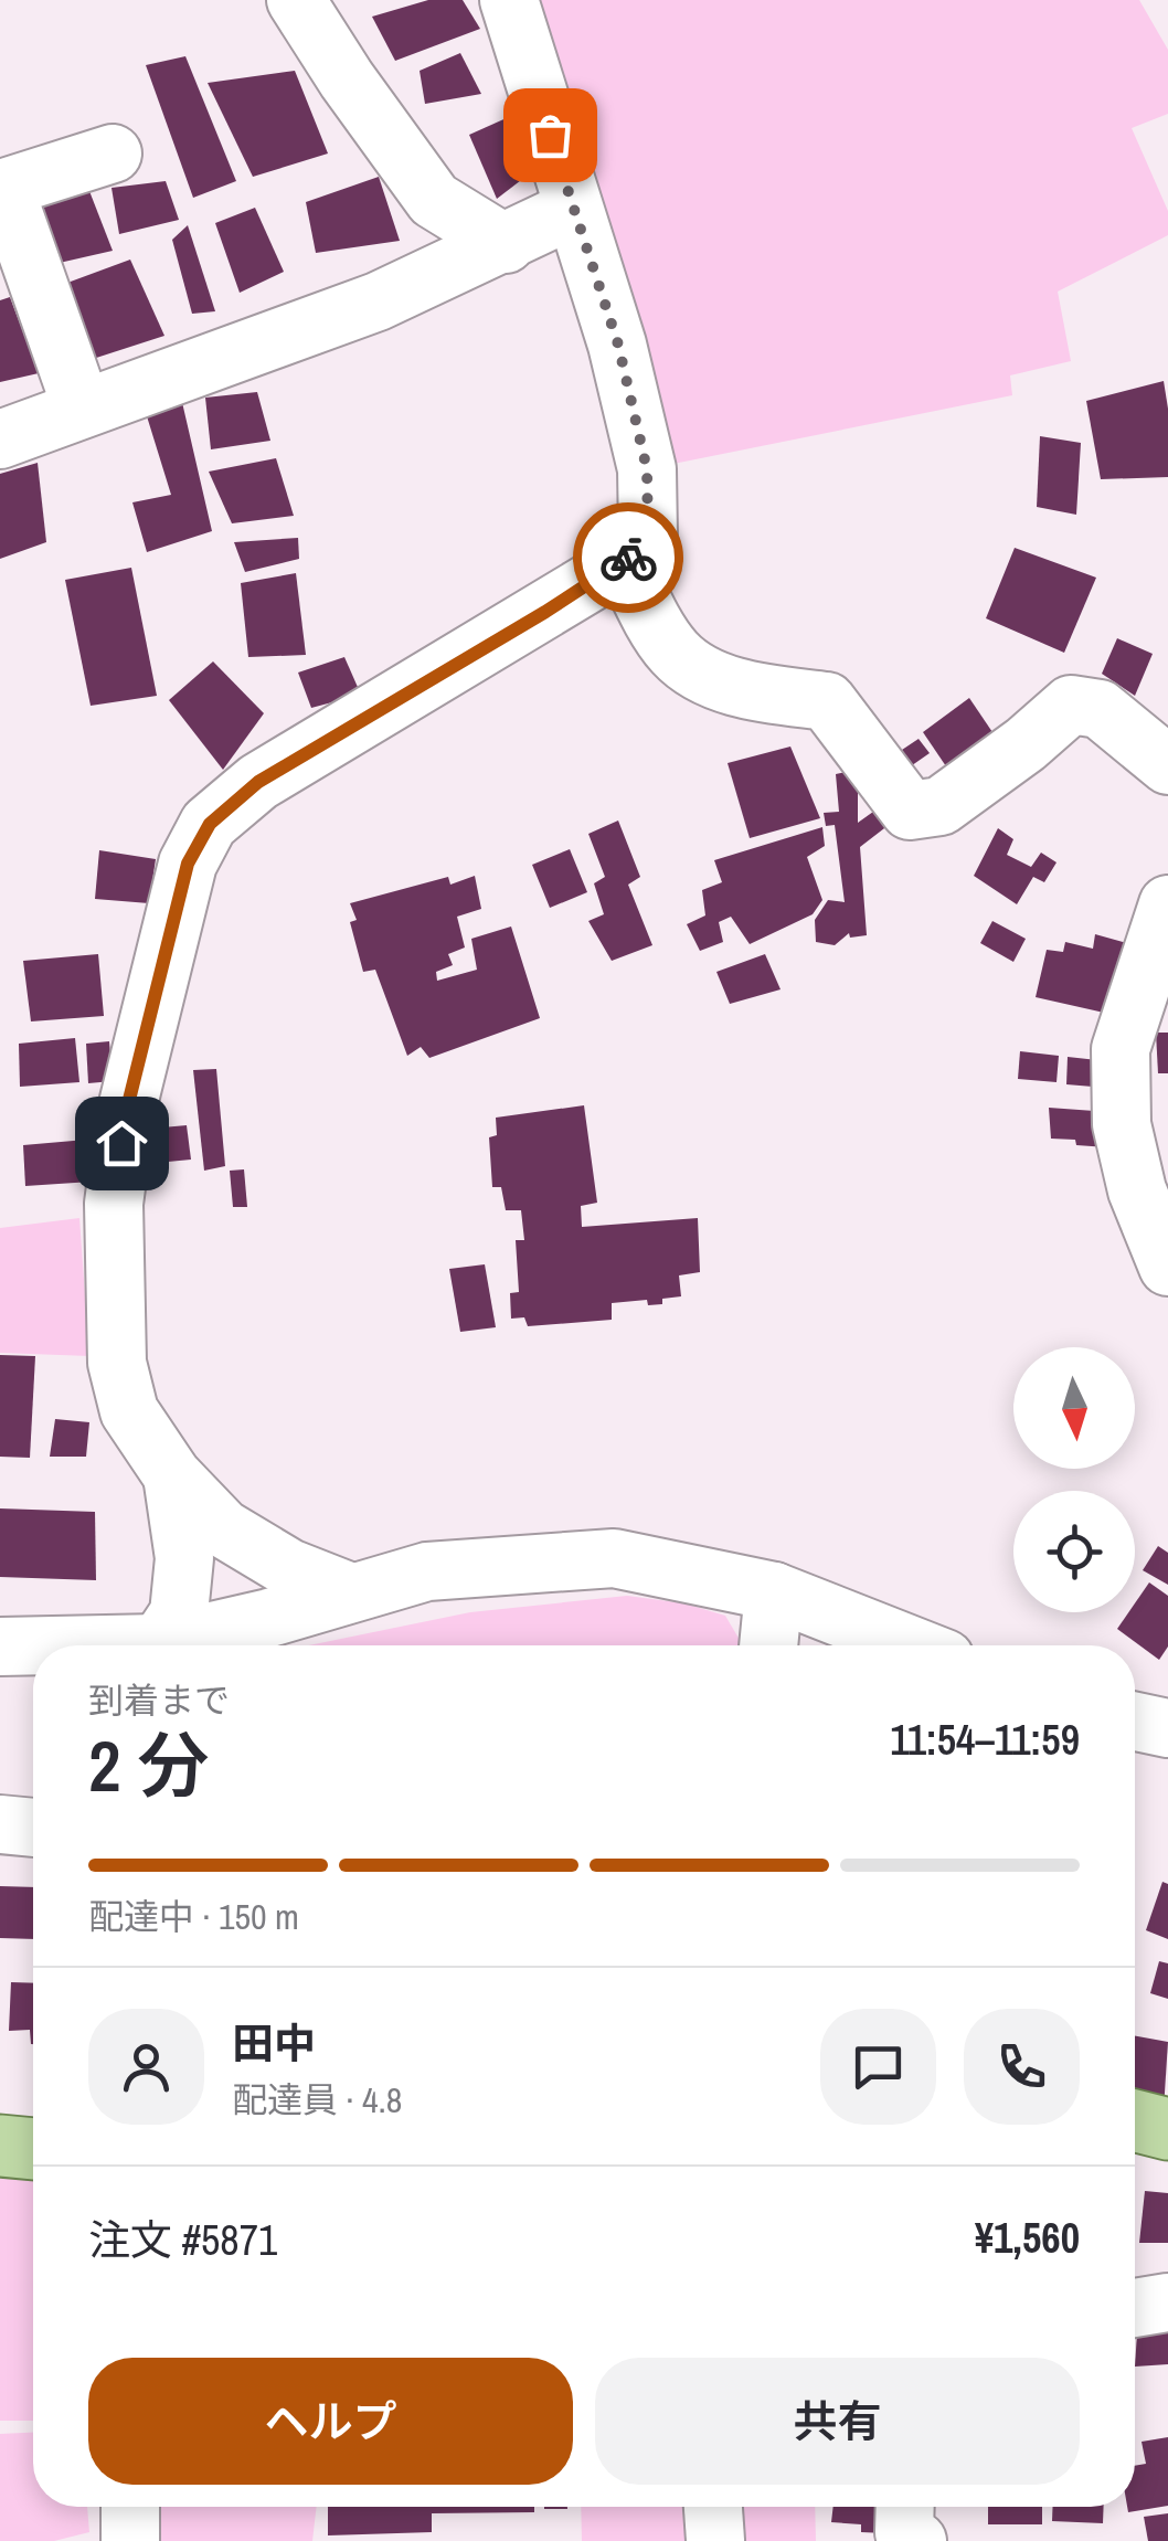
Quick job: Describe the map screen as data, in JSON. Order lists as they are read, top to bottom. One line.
{"north":"bottom","page":{"heading":["2 分","到着まで","11:54–11:59"],"panel":["田中","配達員 · 4.8","注文 #5871","¥1,560"],"bar":"配達中 · 150 m","buttons":["ヘルプ","共有"]}}
